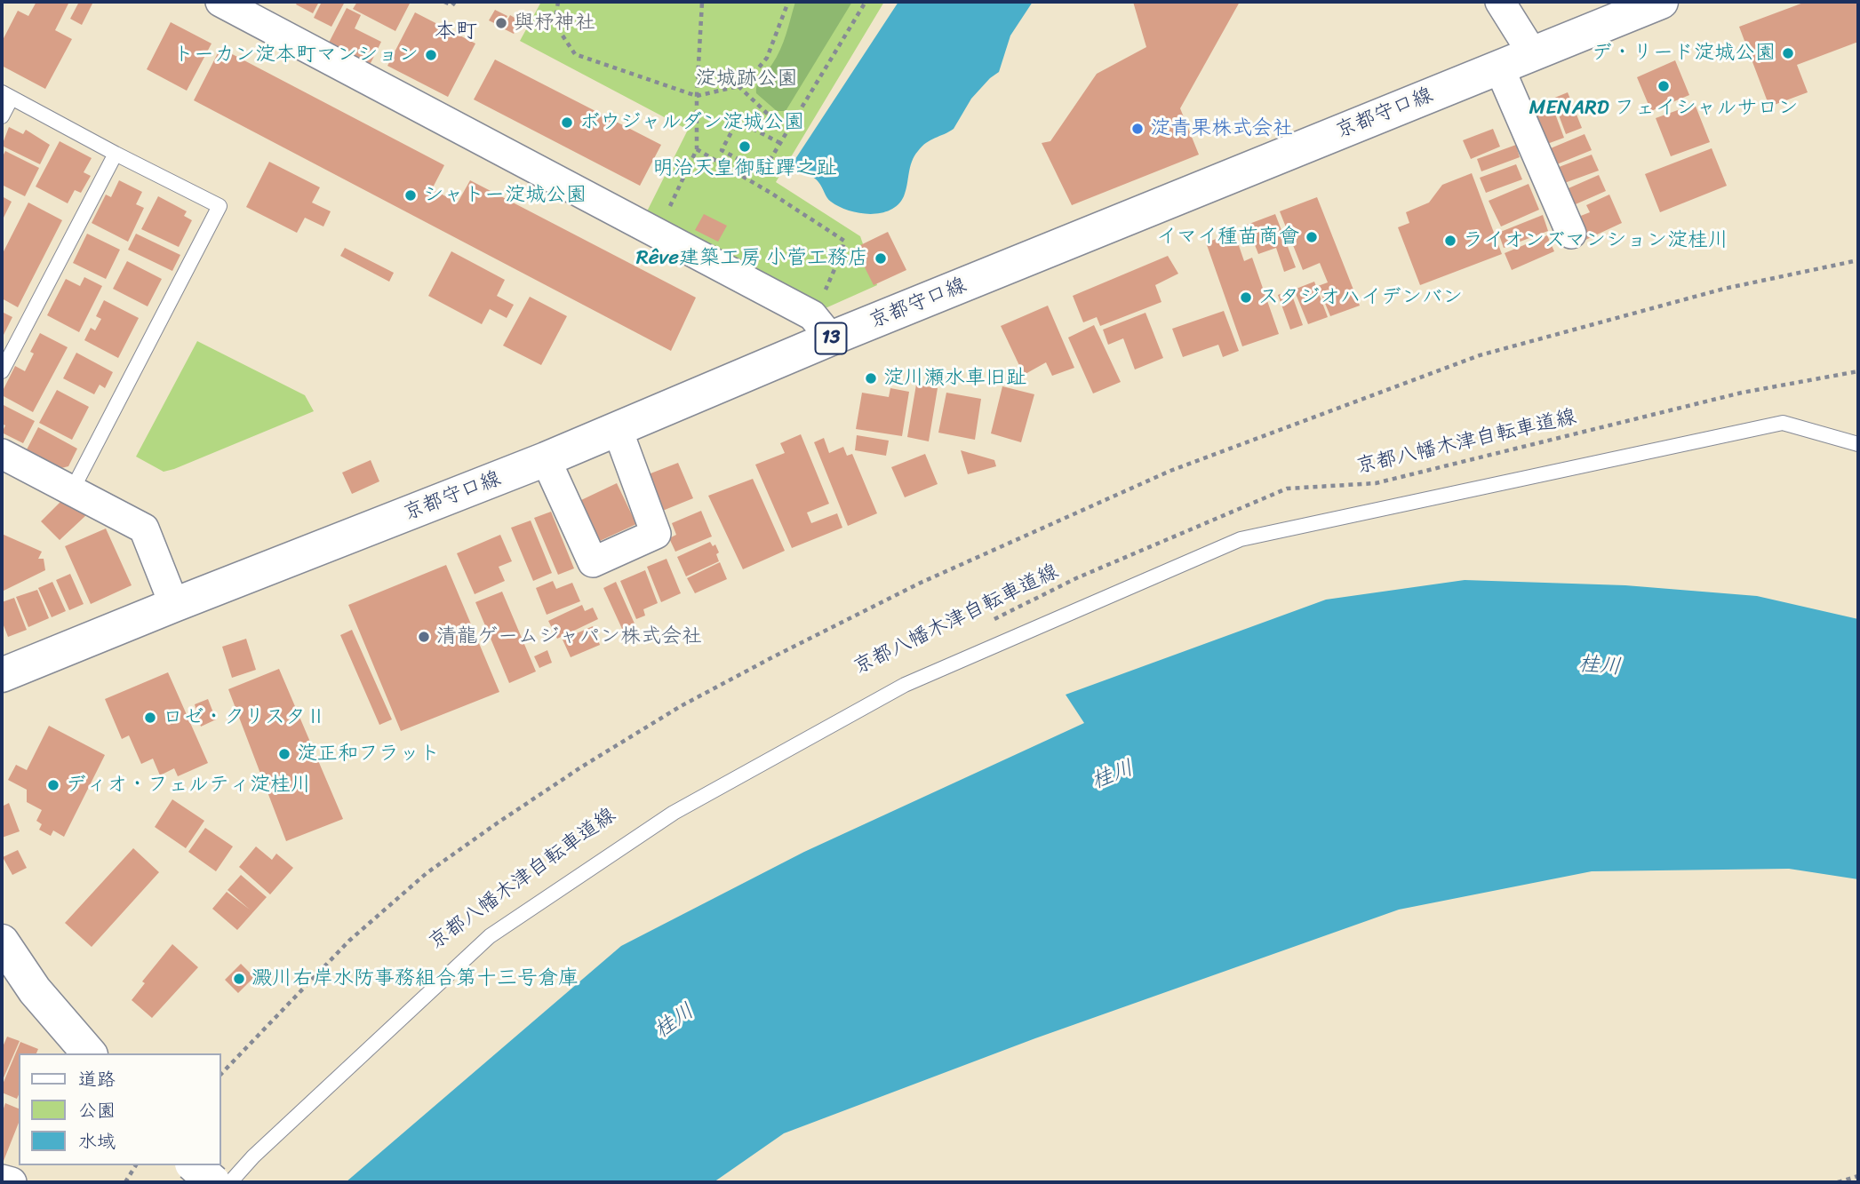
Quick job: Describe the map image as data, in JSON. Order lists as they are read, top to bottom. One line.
{"streets":{"main road":["京都守口線","13"],"path":["京都八幡木津自転車道線"]},"districts":["本町"],"water":["桂川"],"parks":["淀城跡公園"],"places":["與杼神社","デ・リード淀城公園","トーカン淀本町マンション","MENARD フェイシャルサロン","ボウジャルダン淀城公園","淀青果株式会社","明治天皇御駐蹕之趾","シャトー淀城公園","イマイ種苗商會","ライオンズマンション淀桂川","Rêve建築工房 小菅工務店","スタジオハイデンバン","淀川瀬水車旧趾","清龍ゲームジャパン株式会社","ロゼ・クリスタⅡ","淀正和フラット","ディオ・フェルティ淀桂川","澱川右岸水防事務組合第十三号倉庫"],"legend":["道路","公園","水域"]}
